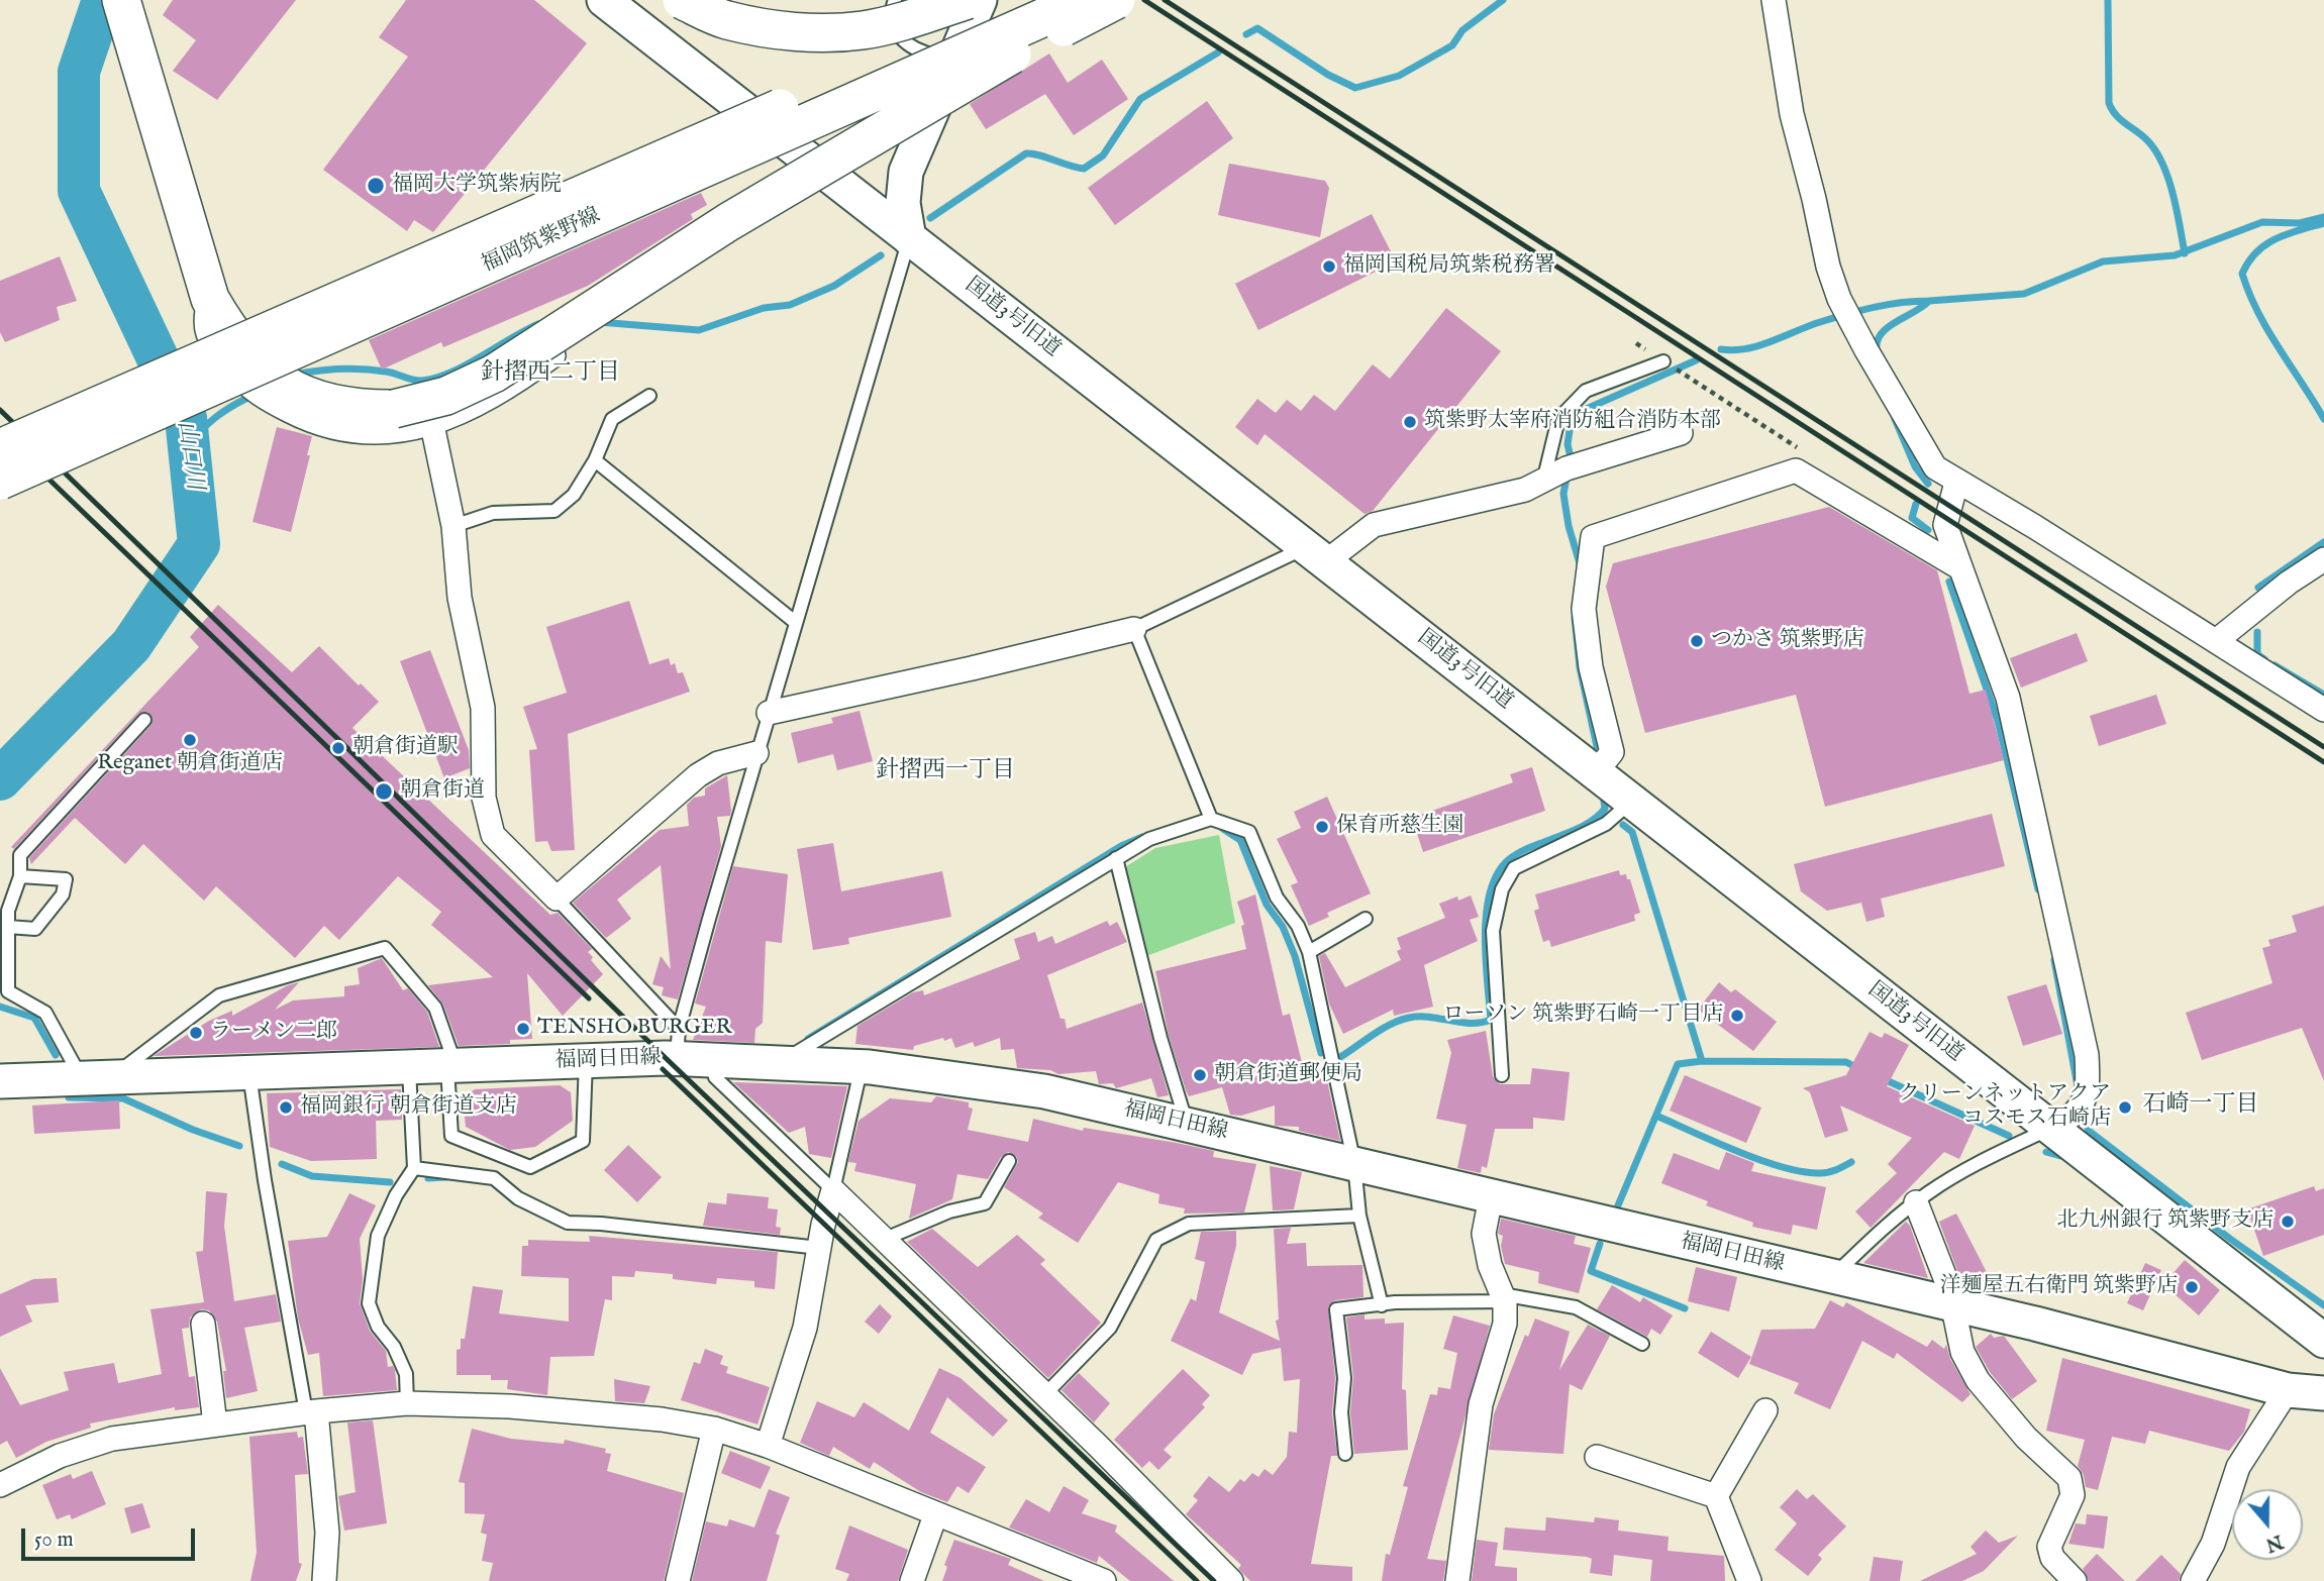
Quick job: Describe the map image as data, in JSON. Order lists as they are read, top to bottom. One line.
{"streets":{"main road":["福岡筑紫野線"],"street":["国道3号旧道","福岡日田線"]},"districts":["針摺西二丁目","針摺西一丁目","石崎一丁目"],"water":["山口川"],"places":["福岡大学筑紫病院","福岡国税局筑紫税務署","筑紫野太宰府消防組合消防本部","つかさ 筑紫野店","Reganet 朝倉街道店","朝倉街道駅","朝倉街道","保育所慈生園","ローソン 筑紫野石崎一丁目店","TENSHO BURGER","ラーメン二郎","朝倉街道郵便局","福岡銀行 朝倉街道支店","クリーンネットアクア コスモス石崎店","北九州銀行 筑紫野支店","洋麺屋五右衛門 筑紫野店"],"scale_bar":"50 m","north":"bottom"}
